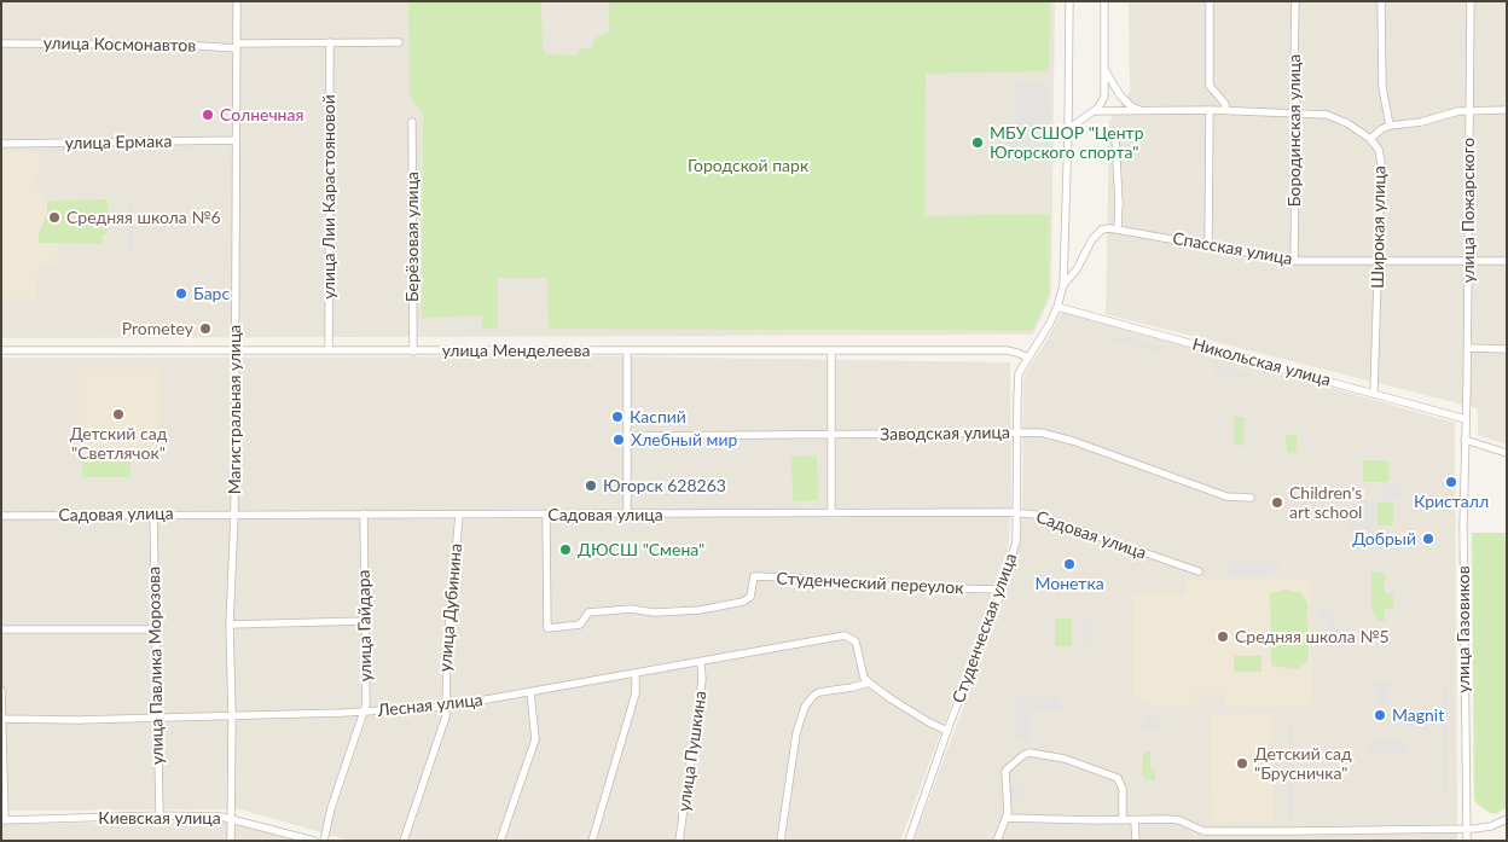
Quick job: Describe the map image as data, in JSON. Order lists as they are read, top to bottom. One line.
{"streets":{"street":["улица Космонавтов","Бородинская улица","улица Ермака","улица Лии Карастояновой","улица Пожарского","Широкая улица","Берёзовая улица","Спасская улица","улица Менделеева","Никольская улица","Магистральная улица","Заводская улица","Садовая улица","Студенческий переулок","улица Дубинина","улица Гайдара","Студенческая улица","улица Газовиков","улица Павлика Морозова","Лесная улица","улица Пушкина","Киевская улица"]},"crossings":[["улица Космонавтов","улица Лии Карастояновой"],["улица Космонавтов","Магистральная улица"],["Бородинская улица","Спасская улица"],["улица Ермака","Магистральная улица"],["улица Лии Карастояновой","улица Менделеева"],["улица Пожарского","Спасская улица"],["улица Пожарского","Никольская улица"],["улица Пожарского","улица Газовиков"],["Широкая улица","Спасская улица"],["Широкая улица","Никольская улица"],["Берёзовая улица","улица Менделеева"],["улица Менделеева","Магистральная улица"],["улица Менделеева","Студенческая улица"],["Никольская улица","Студенческая улица"],["Никольская улица","улица Газовиков"],["Магистральная улица","Садовая улица"],["Магистральная улица","Лесная улица"],["Магистральная улица","Киевская улица"],["Заводская улица","Студенческая улица"],["Садовая улица","Студенческий переулок"],["Садовая улица","улица Дубинина"],["Садовая улица","улица Гайдара"],["Садовая улица","Студенческая улица"],["Садовая улица","улица Павлика Морозова"],["Студенческий переулок","Студенческая улица"],["улица Дубинина","Лесная улица"],["улица Гайдара","Лесная улица"],["улица Павлика Морозова","Лесная улица"],["улица Павлика Морозова","Киевская улица"],["Лесная улица","улица Пушкина"]],"parks":["Городской парк"],"places":["Солнечная","МБУ СШОР \"Центр Югорского спорта\"","Средняя школа №6","Барс","Prometey","Детский сад \"Светлячок\"","Каспий","Хлебный мир","Кристалл","Югорск 628263","Children's art school","Добрый","ДЮСШ \"Смена\"","Монетка","Средняя школа №5","Magnit","Детский сад \"Брусничка\""]}
